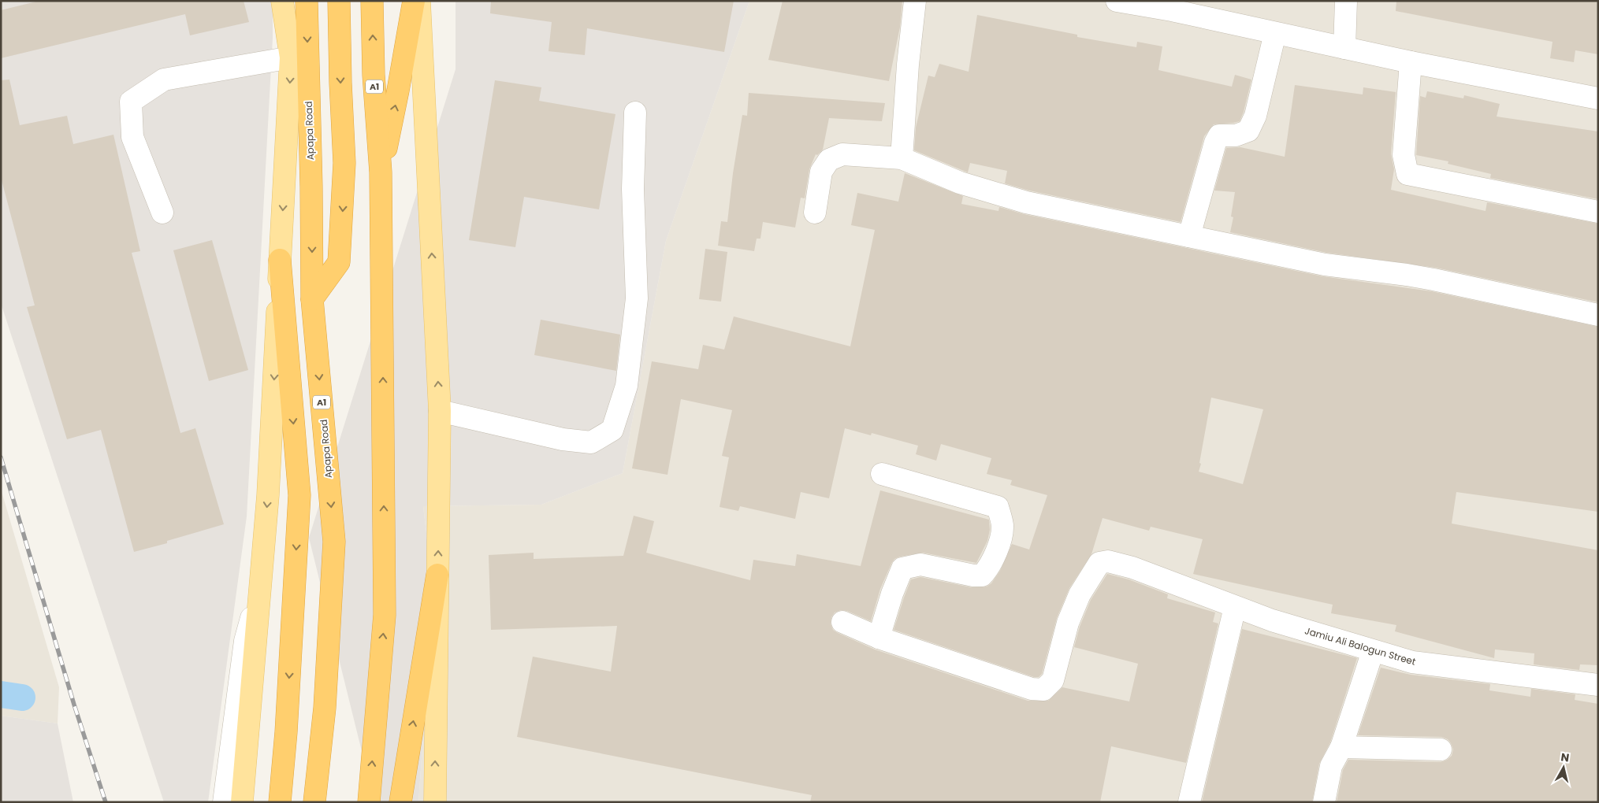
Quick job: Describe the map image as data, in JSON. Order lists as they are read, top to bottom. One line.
{"streets":{"highway":["A1","Apapa Road"],"street":["Jamiu Ali Balogun Street"]},"north":"top"}
